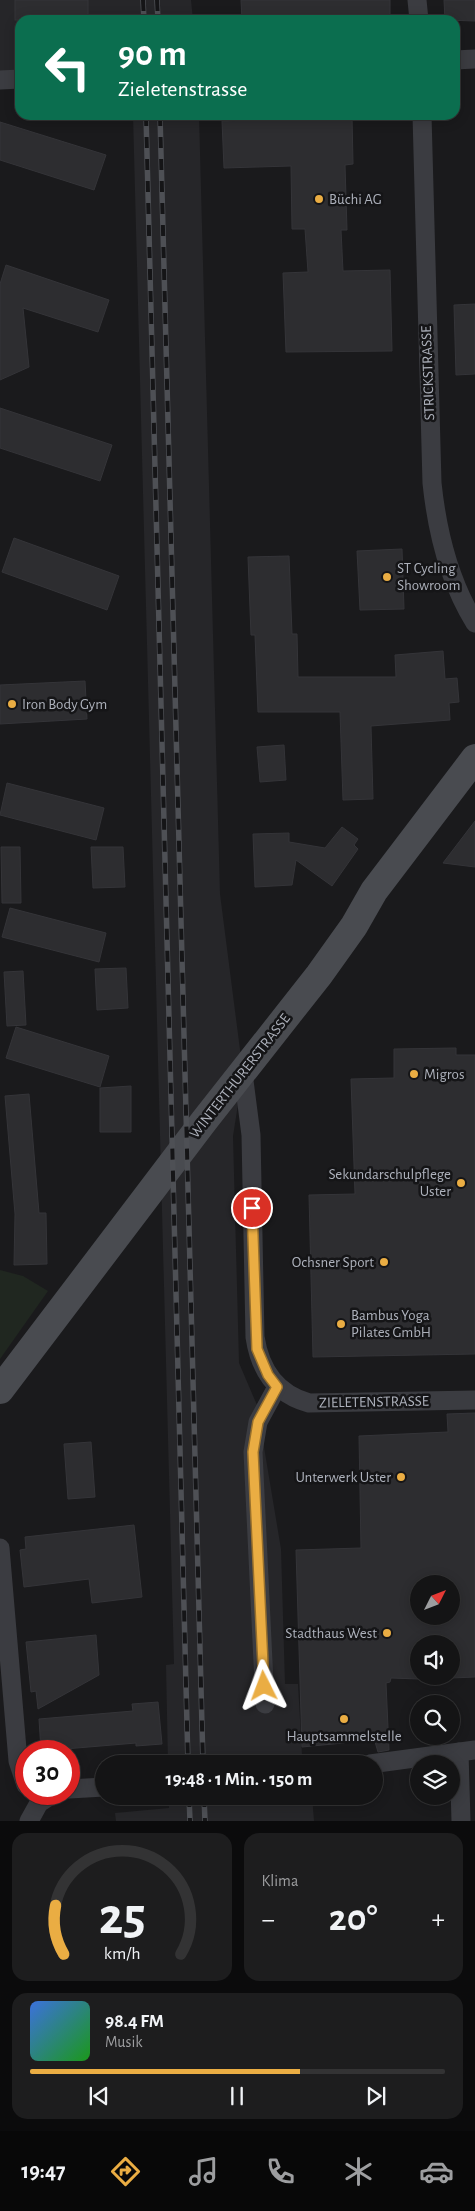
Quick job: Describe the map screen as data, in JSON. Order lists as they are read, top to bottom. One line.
{"streets":{"main road":["WINTERTHURERSTRASSE"],"street":["STRICKSTRASSE","ZIELETENSTRASSE"]},"crossings":[["WINTERTHURERSTRASSE","ZIELETENSTRASSE"]],"places":["Büchi AG","ST Cycling Showroom","Iron Body Gym","Migros","Sekundarschulpflege Uster","Ochsner Sport","Bambus Yoga Pilates GmbH","Unterwerk Uster","Stadthaus West","Hauptsammelstelle"],"north":"top right","page":{"turn":["90 m","Zieletenstrasse"],"limit":"30","trip":"19:48 · 1 Min. · 150 m","tile":"Klima","heat":["−","20°","+"],"song":["98.4 FM","Musik"],"tabs":"19:47","gauge":["25","km/h"]}}
